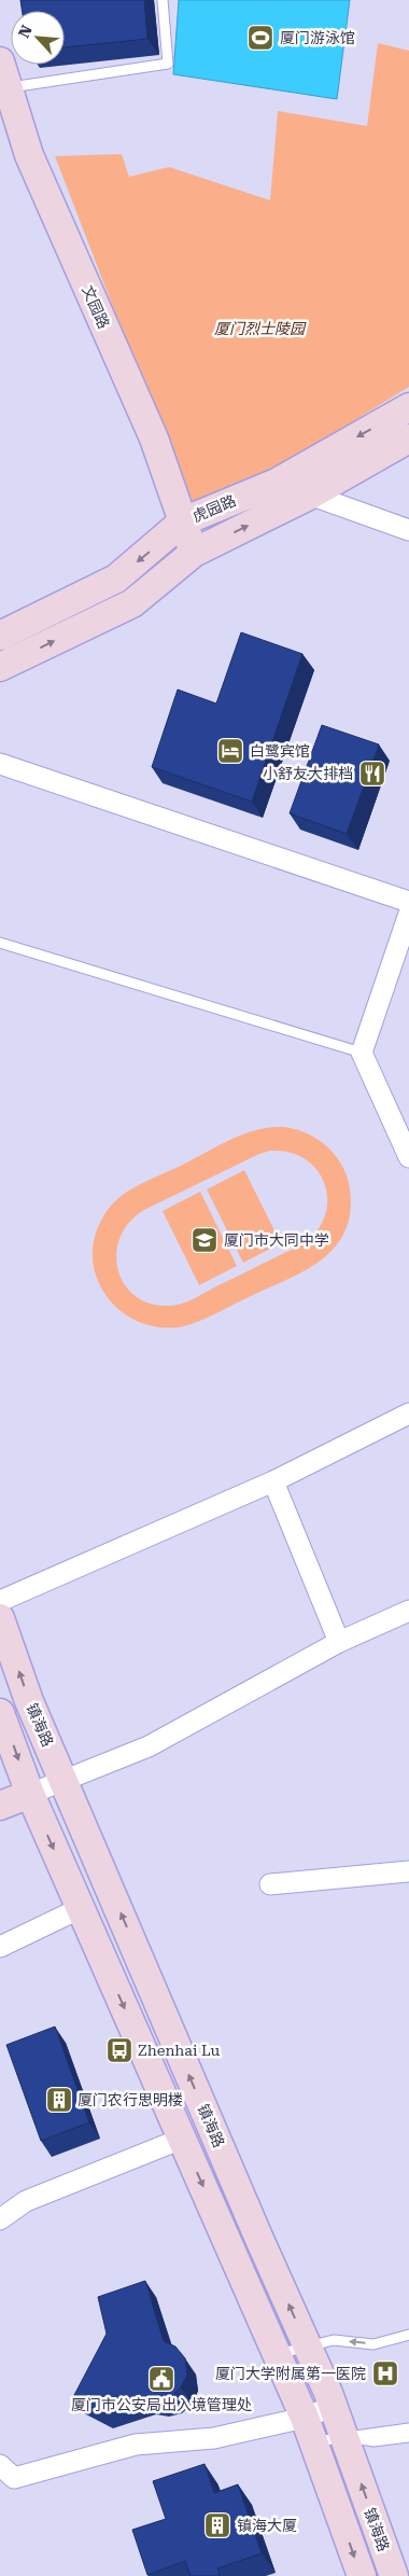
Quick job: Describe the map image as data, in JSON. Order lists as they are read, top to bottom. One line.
{"streets":{"main road":["文园路","虎园路","镇海路"]},"crossings":[["文园路","虎园路"]],"parks":["厦门烈士陵园"],"places":{"sports":["厦门游泳馆"],"hotel":["白鹭宾馆"],"restaurant":["小舒友大排档"],"school or university":["厦门市大同中学"],"bus stop":["Zhenhai Lu"],"building":["厦门农行思明楼","镇海大厦"],"hospital":["厦门大学附属第一医院"],"public building":["厦门市公安局出入境管理处"]},"north":"top left"}
